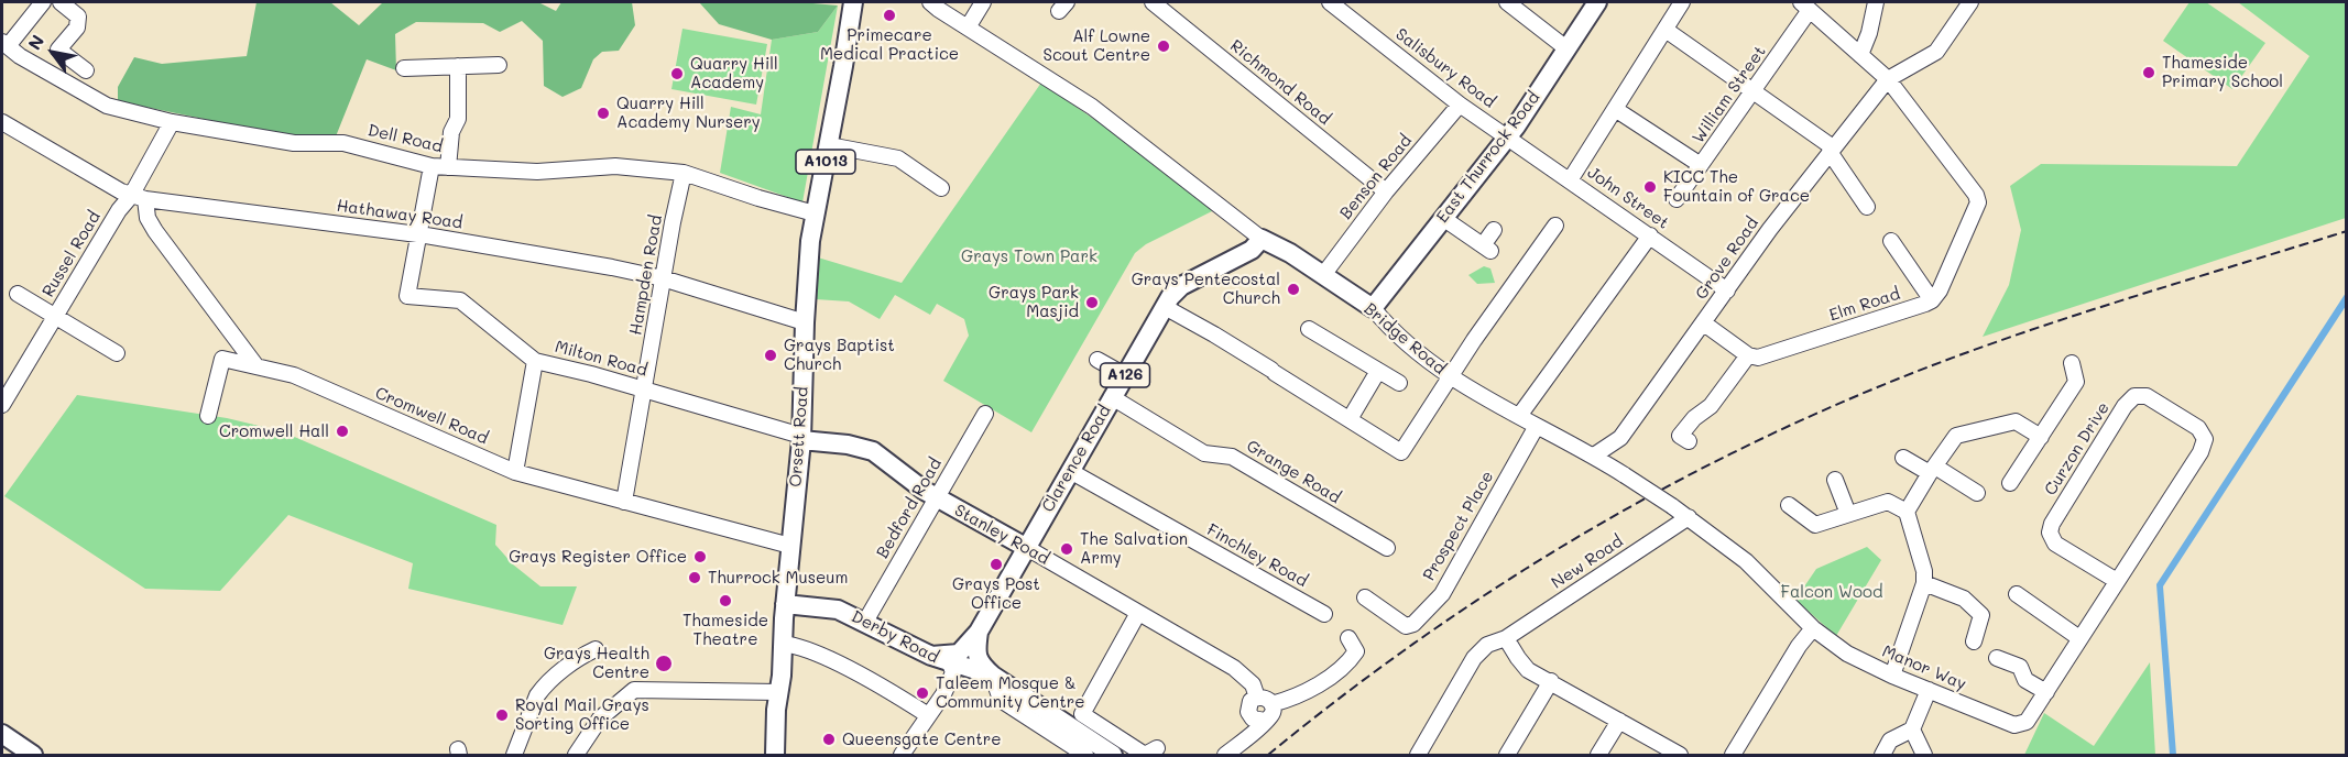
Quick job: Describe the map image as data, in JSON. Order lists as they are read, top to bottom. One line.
{"streets":{"main road":["East Thurrock Road","A1013","Bridge Road","A126","Orsett Road","Clarence Road","Stanley Road","Derby Road"],"street":["Salisbury Road","Richmond Road","William Street","Dell Road","Benson Road","John Street","Hathaway Road","Russel Road","Grove Road","Hampden Road","Elm Road","Milton Road","Cromwell Road","Curzon Drive","Grange Road","Bedford Road","Prospect Place","Finchley Road","New Road","Manor Way"]},"crossings":[["Salisbury Road","East Thurrock Road"],["Salisbury Road","Benson Road"],["Salisbury Road","John Street"],["Richmond Road","Benson Road"],["Dell Road","Russel Road"],["Dell Road","Hampden Road"],["Dell Road","Orsett Road"],["East Thurrock Road","John Street"],["East Thurrock Road","Bridge Road"],["Benson Road","Bridge Road"],["John Street","Grove Road"],["Hathaway Road","Russel Road"],["Hathaway Road","Hampden Road"],["Hathaway Road","Milton Road"],["Hathaway Road","Orsett Road"],["Grove Road","Bridge Road"],["Hampden Road","Milton Road"],["Hampden Road","Cromwell Road"],["Bridge Road","Clarence Road"],["Bridge Road","Prospect Place"],["Bridge Road","New Road"],["Bridge Road","Manor Way"],["Milton Road","Orsett Road"],["Milton Road","Stanley Road"],["Cromwell Road","Orsett Road"],["Orsett Road","Stanley Road"],["Orsett Road","Derby Road"],["Curzon Drive","Manor Way"],["Clarence Road","Grange Road"],["Clarence Road","Stanley Road"],["Clarence Road","Finchley Road"],["Clarence Road","Derby Road"],["Bedford Road","Stanley Road"],["Bedford Road","Derby Road"]],"parks":["Grays Town Park","Falcon Wood"],"places":["Primecare Medical Practice","Alf Lowne Scout Centre","Thameside Primary School","Quarry Hill Academy","Quarry Hill Academy Nursery","KICC The Fountain of Grace","Grays Pentecostal Church","Grays Park Masjid","Grays Baptist Church","Cromwell Hall","The Salvation Army","Grays Register Office","Grays Post Office","Thurrock Museum","Thameside Theatre","Grays Health Centre","Taleem Mosque & Community Centre","Royal Mail Grays Sorting Office","Queensgate Centre"],"north":"top left"}
